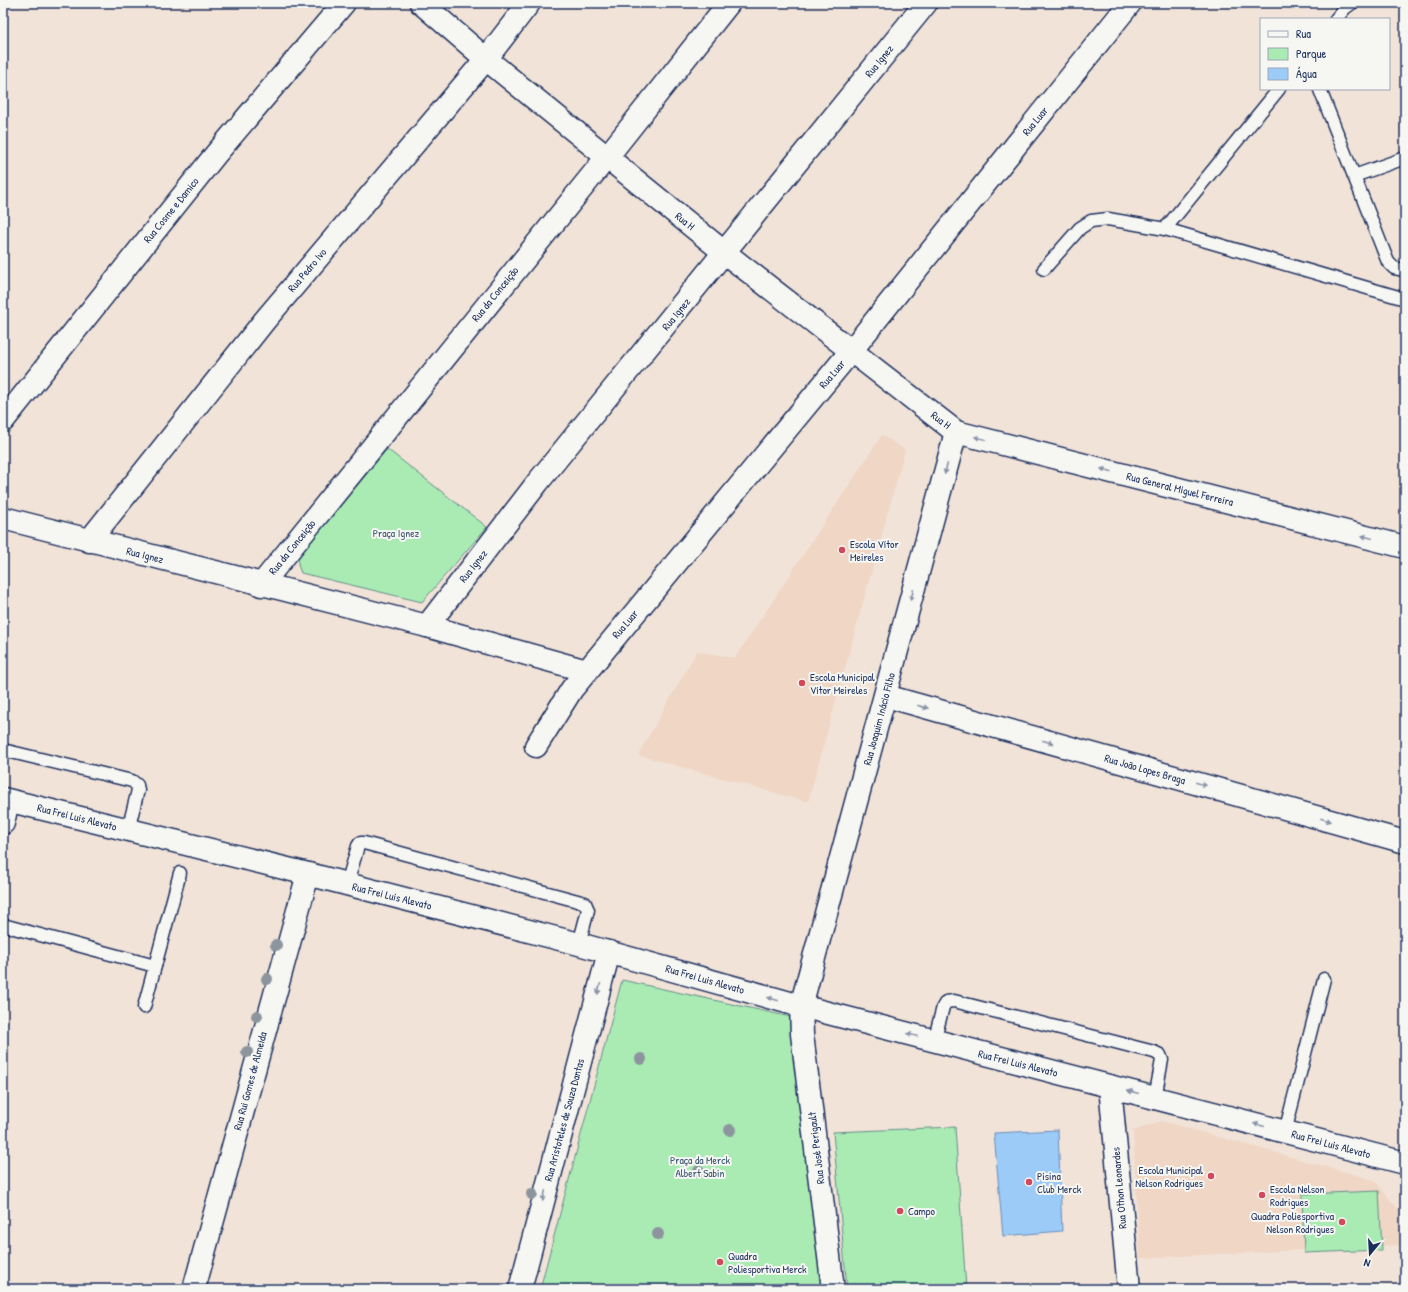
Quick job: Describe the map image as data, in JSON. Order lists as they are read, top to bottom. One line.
{"streets":{"street":["Rua Ignez","Rua Luar","Rua Cosme e Damico","Rua H","Rua Pedro Ivo","Rua da Conceição","Rua General Miguel Ferreira","Rua Joaquim Inácio Filho","Rua João Lopes Braga","Rua Frei Luis Alevato","Rua Rui Gomes de Almeida","Rua Aristoteles de Souza Dantas","Rua José Perigault","Rua Othon Leonardes"]},"crossings":[["Rua Ignez","Rua Luar"],["Rua Ignez","Rua H"],["Rua Ignez","Rua Pedro Ivo"],["Rua Ignez","Rua da Conceição"],["Rua Luar","Rua H"],["Rua H","Rua Pedro Ivo"],["Rua H","Rua da Conceição"],["Rua H","Rua General Miguel Ferreira"],["Rua H","Rua Joaquim Inácio Filho"],["Rua General Miguel Ferreira","Rua Joaquim Inácio Filho"],["Rua Joaquim Inácio Filho","Rua João Lopes Braga"],["Rua Joaquim Inácio Filho","Rua Frei Luis Alevato"],["Rua Joaquim Inácio Filho","Rua José Perigault"],["Rua Frei Luis Alevato","Rua Rui Gomes de Almeida"],["Rua Frei Luis Alevato","Rua Aristoteles de Souza Dantas"],["Rua Frei Luis Alevato","Rua José Perigault"],["Rua Frei Luis Alevato","Rua Othon Leonardes"]],"one_way":["Rua General Miguel Ferreira","Rua Joaquim Inácio Filho","Rua João Lopes Braga","Rua Frei Luis Alevato","Rua Aristoteles de Souza Dantas"],"parks":["Praça Ignez","Praça da Merck Albert Sabin"],"places":["Escola Vítor Meireles","Escola Municipal Vítor Meireles","Escola Municipal Nelson Rodrigues","Pisina Club Merck","Escola Nelson Rodrigues","Campo","Quadra Poliesportiva Nelson Rodrigues","Quadra Poliesportiva Merck"],"legend":["Rua","Parque","Água"],"north":"bottom"}
